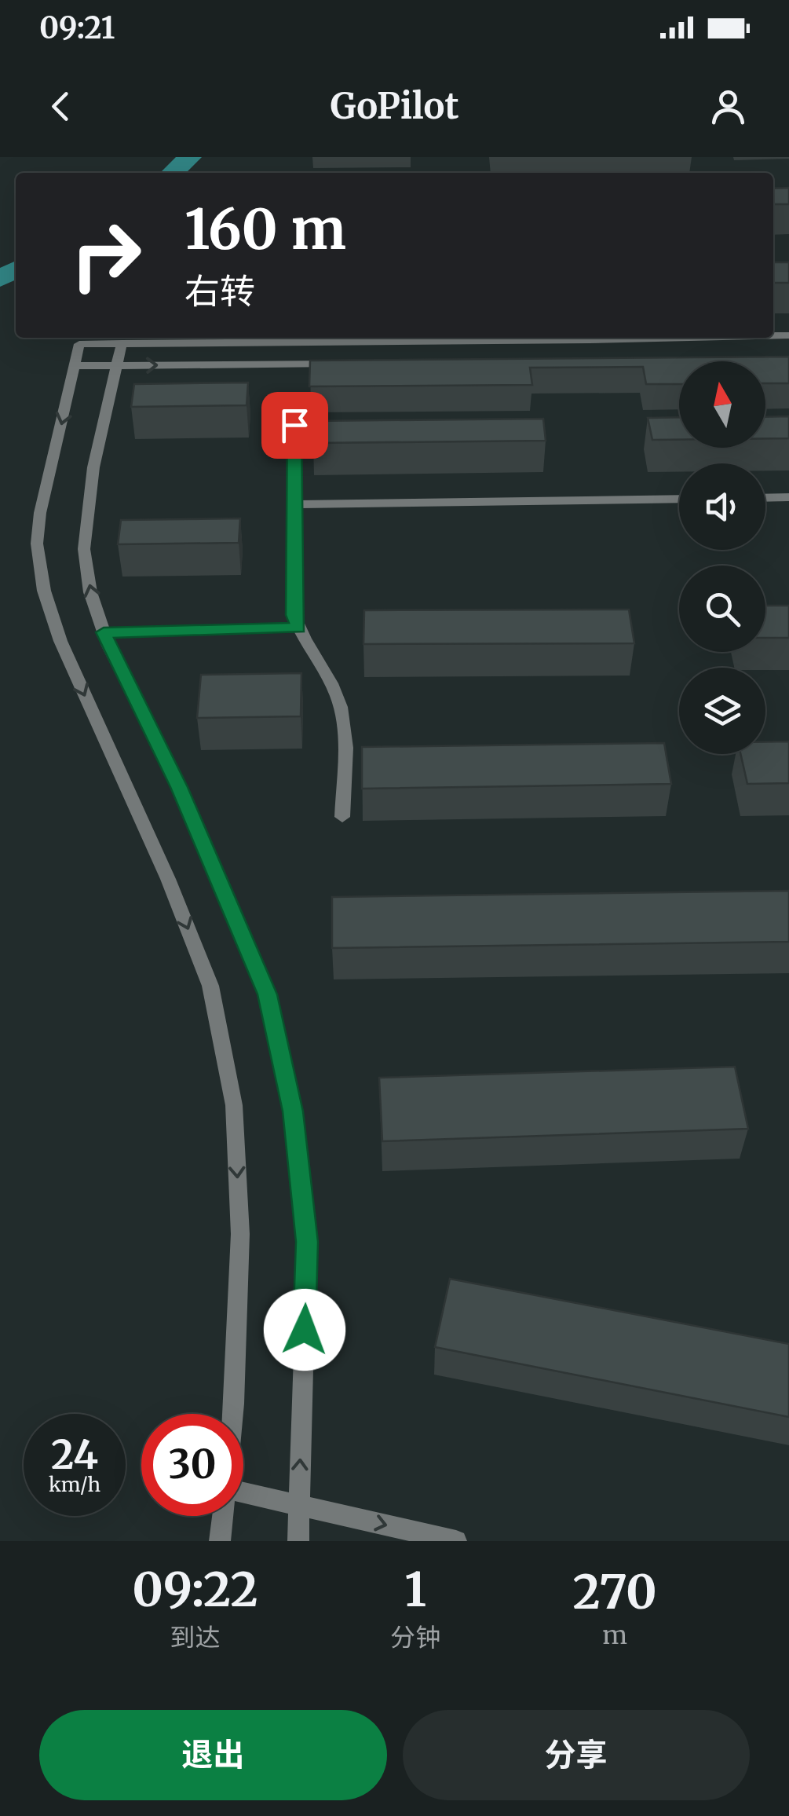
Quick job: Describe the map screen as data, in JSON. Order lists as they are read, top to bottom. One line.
{"north":"top","page":{"status":"09:21","header":"GoPilot","turn":["160 m","右转"],"speed":"24 km/h","limit":"30","eta":["09:22","到达","1","分钟","270","m"],"buttons":["退出","分享"]}}
